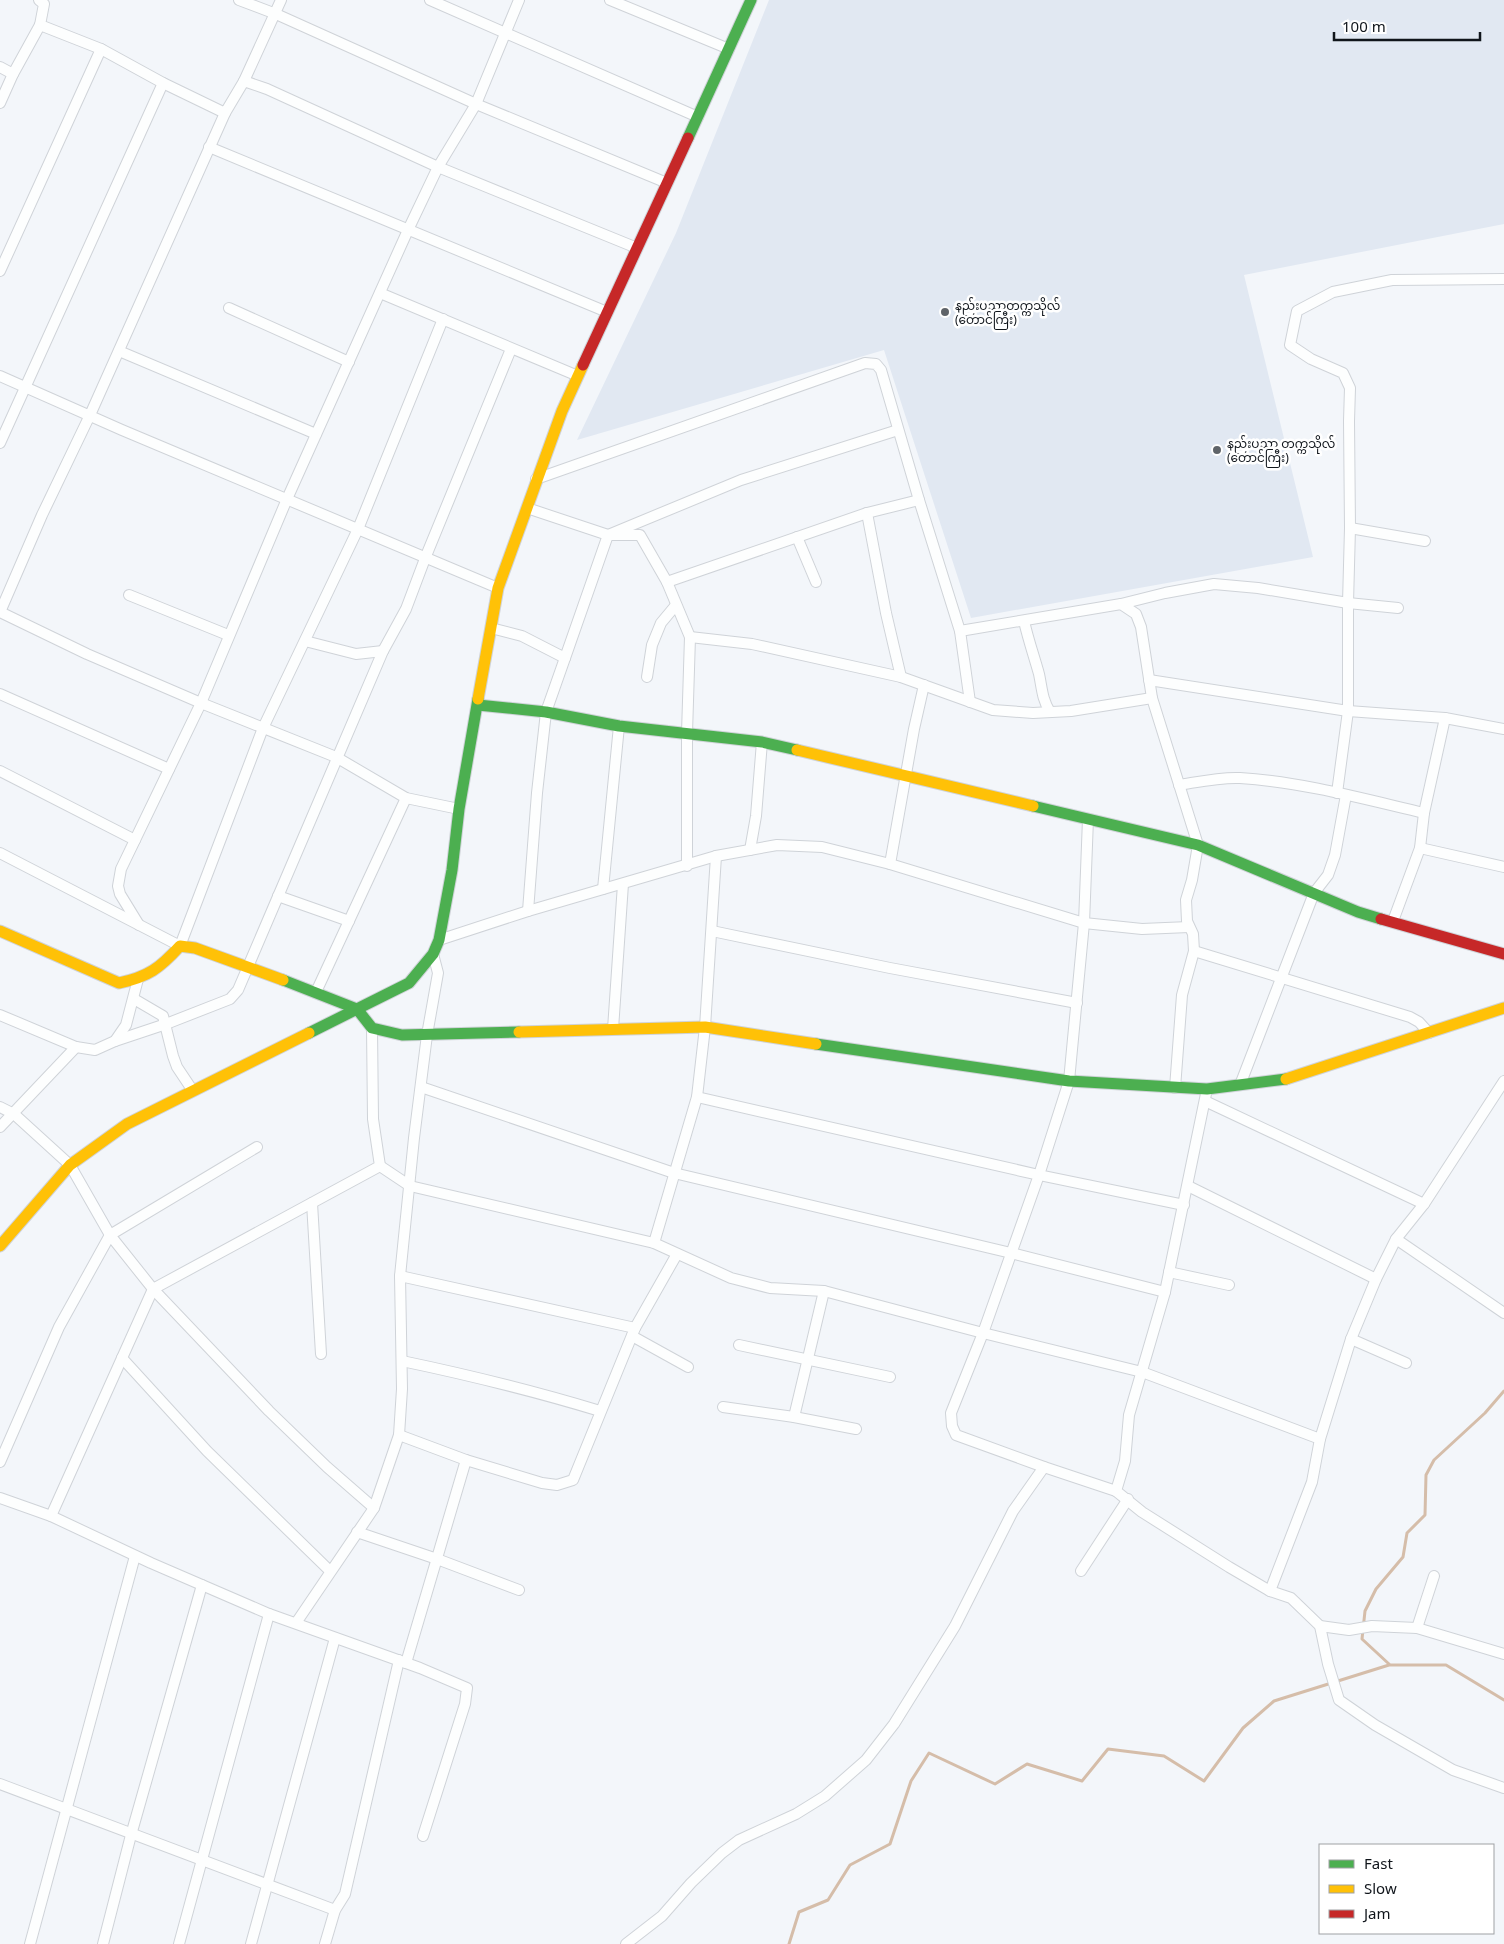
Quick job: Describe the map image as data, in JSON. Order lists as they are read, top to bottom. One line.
{"places":["နည်းပညာတက္ကသိုလ် (တောင်ကြီး)","နည်းပညာ တက္ကသိုလ် (တောင်ကြီး)"],"legend":["Fast","Slow","Jam"],"scale_bar":"100 m"}
